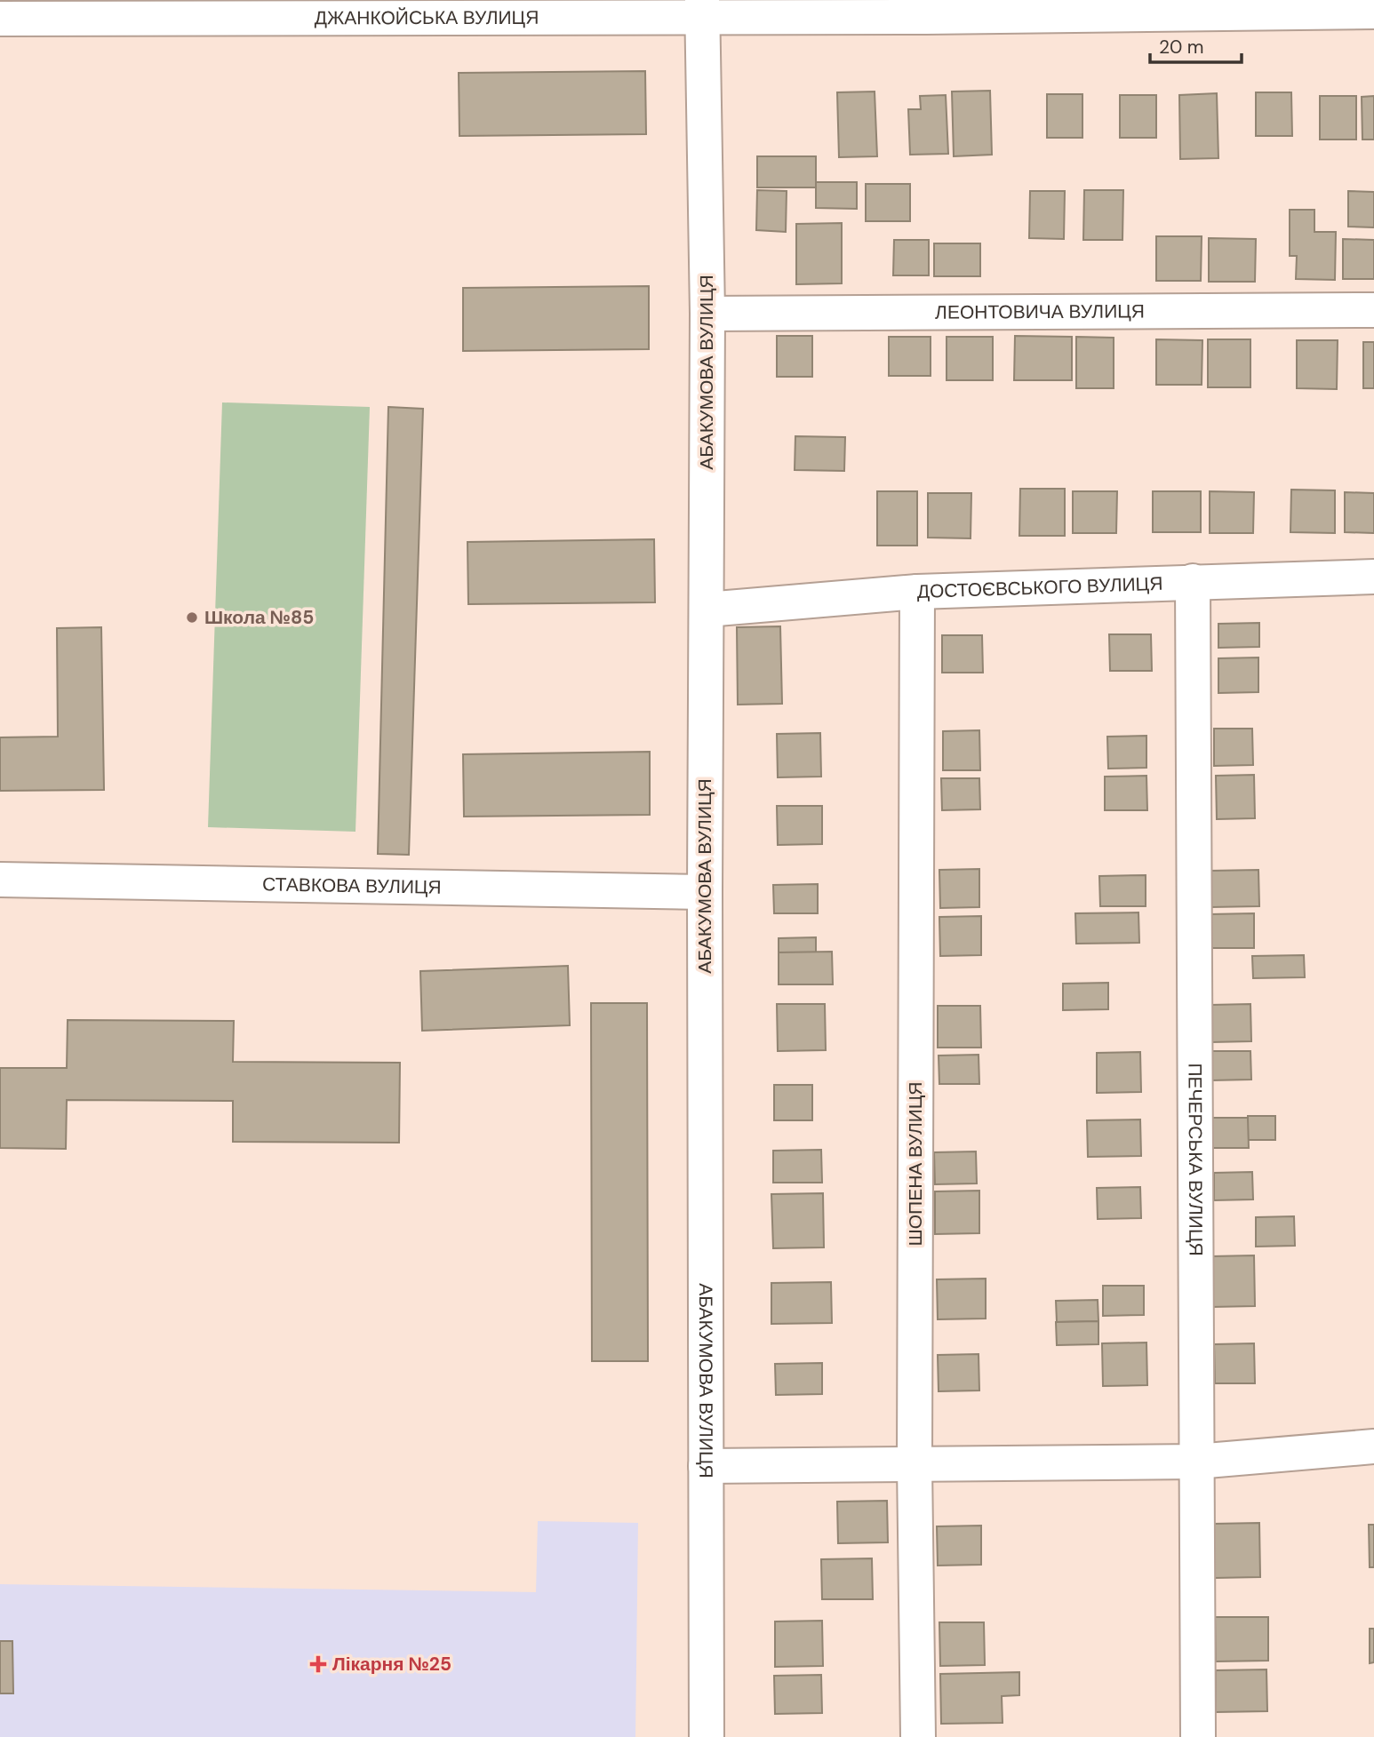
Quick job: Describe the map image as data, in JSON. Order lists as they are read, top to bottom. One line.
{"streets":{"street":["ДЖАНКОЙСЬКА ВУЛИЦЯ","ЛЕОНТОВИЧА ВУЛИЦЯ","АБАКУМОВА ВУЛИЦЯ","ДОСТОЄВСЬКОГО ВУЛИЦЯ","СТАВКОВА ВУЛИЦЯ","ПЕЧЕРСЬКА ВУЛИЦЯ","ШОПЕНА ВУЛИЦЯ"]},"crossings":[["ДЖАНКОЙСЬКА ВУЛИЦЯ","АБАКУМОВА ВУЛИЦЯ"],["ЛЕОНТОВИЧА ВУЛИЦЯ","АБАКУМОВА ВУЛИЦЯ"],["АБАКУМОВА ВУЛИЦЯ","ДОСТОЄВСЬКОГО ВУЛИЦЯ"],["АБАКУМОВА ВУЛИЦЯ","СТАВКОВА ВУЛИЦЯ"],["ДОСТОЄВСЬКОГО ВУЛИЦЯ","ПЕЧЕРСЬКА ВУЛИЦЯ"],["ДОСТОЄВСЬКОГО ВУЛИЦЯ","ШОПЕНА ВУЛИЦЯ"]],"places":{"other":["Школа №85"],"health":["Лікарня №25"]},"scale_bar":"20 m"}
